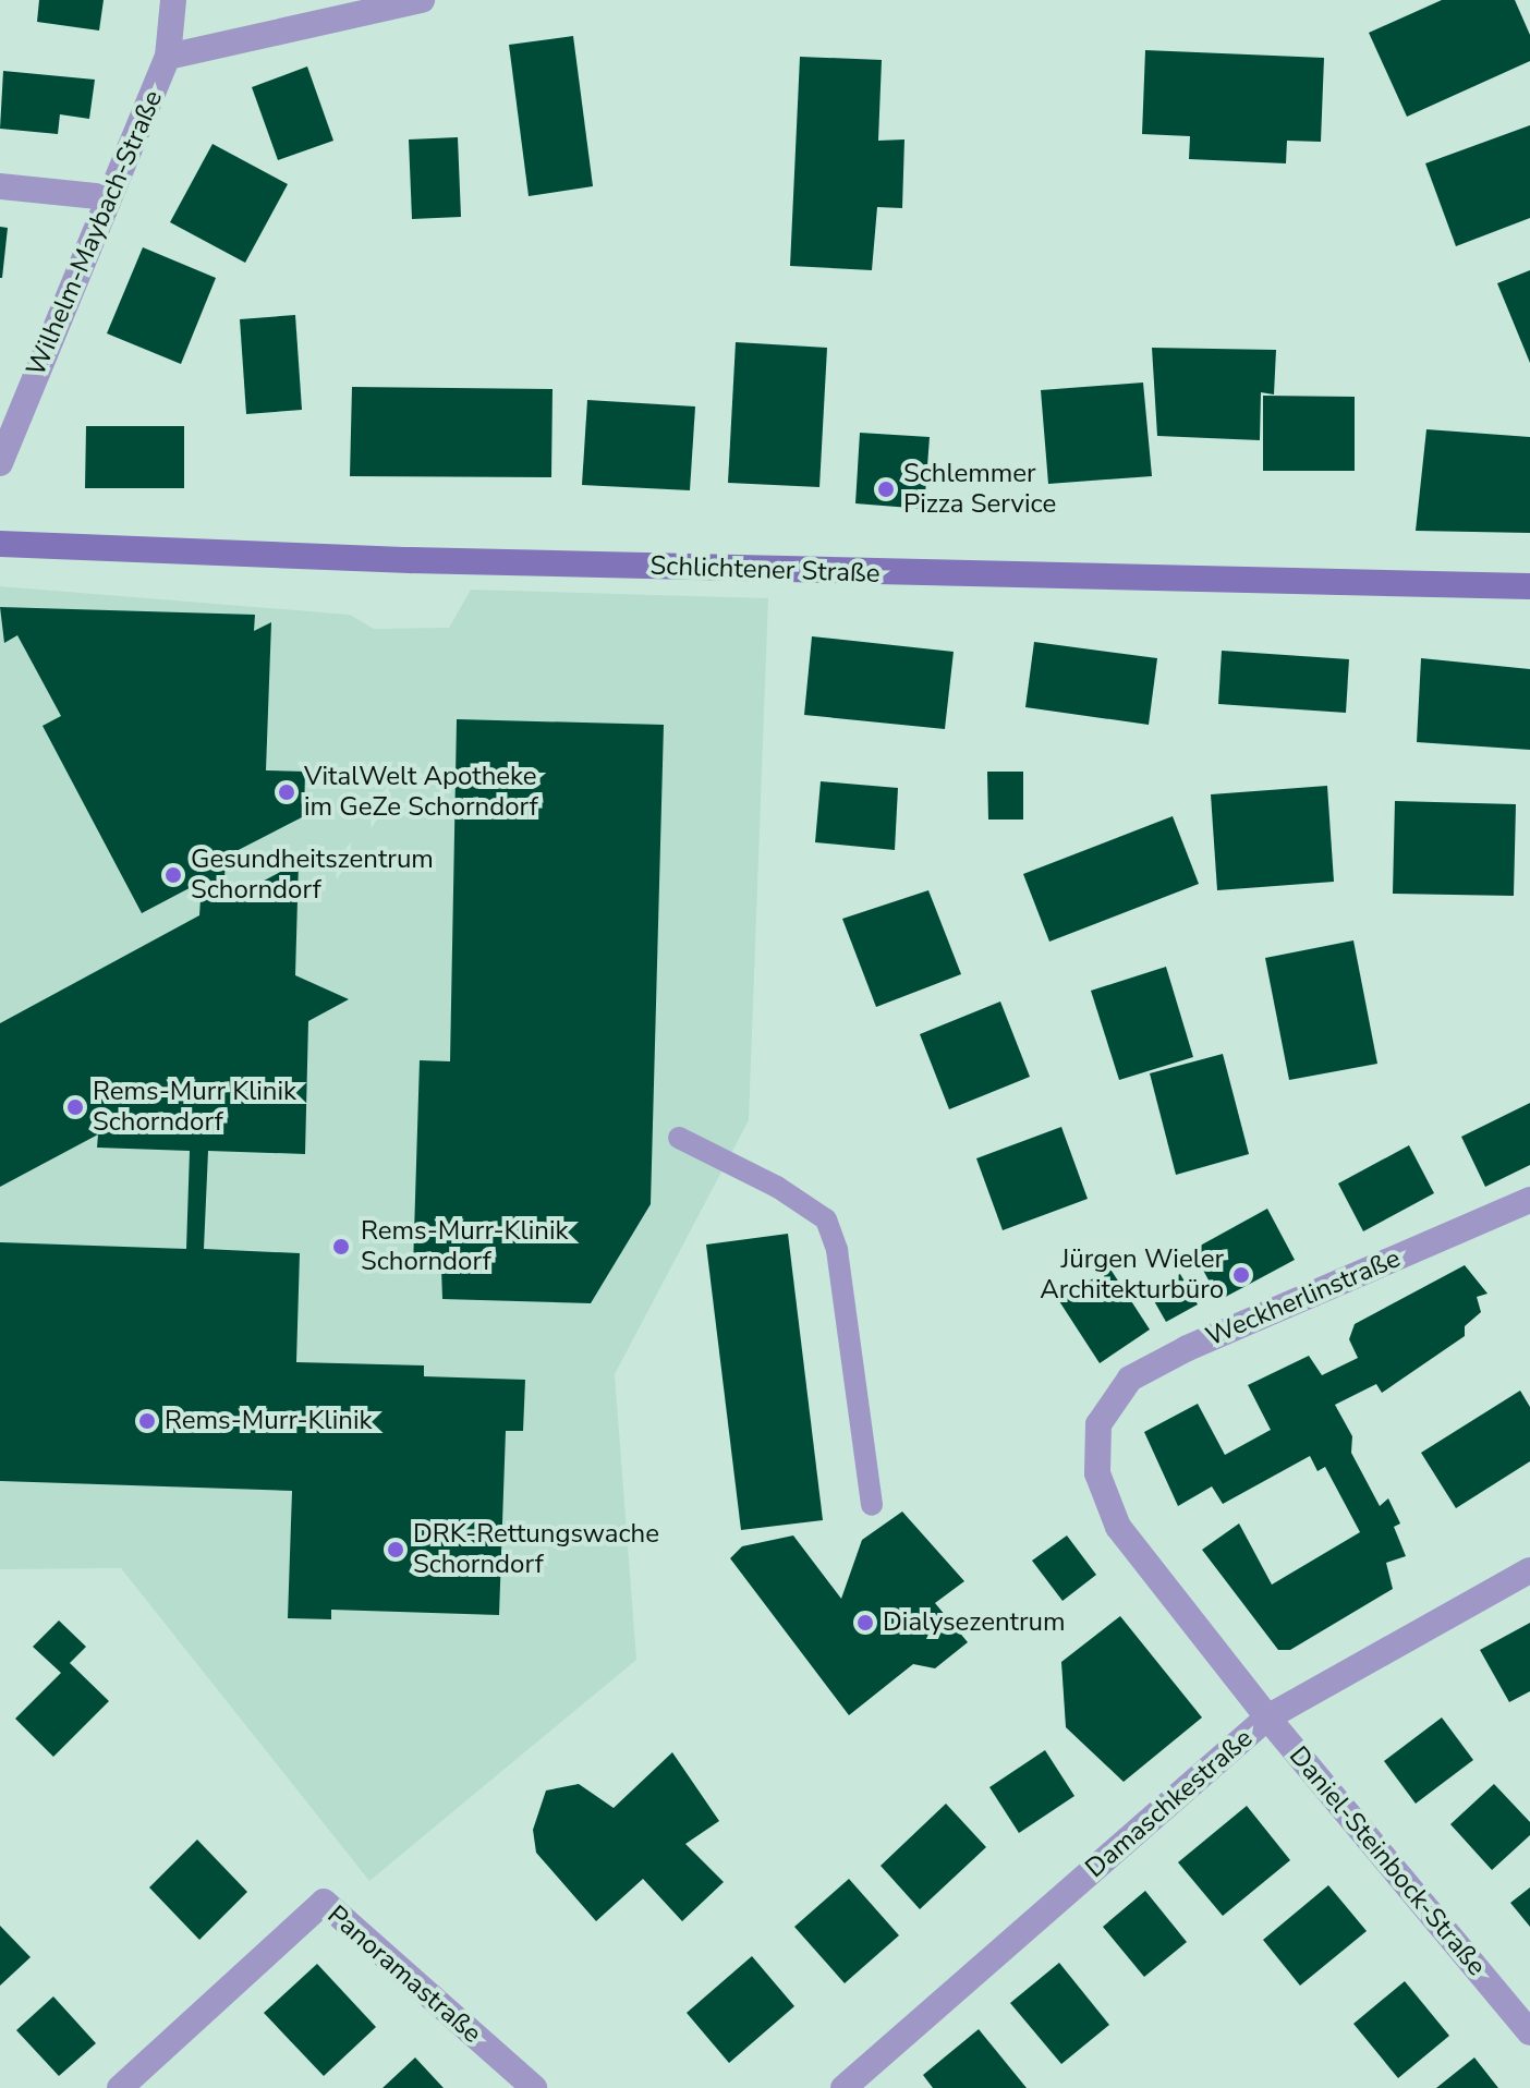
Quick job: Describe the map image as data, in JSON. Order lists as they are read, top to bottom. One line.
{"streets":{"main road":["Schlichtener Straße"],"street":["Wilhelm-Maybach-Straße","Weckherlinstraße","Damaschkestraße","Daniel-Steinbock-Straße","Panoramastraße"]},"crossings":[["Weckherlinstraße","Daniel-Steinbock-Straße"],["Damaschkestraße","Daniel-Steinbock-Straße"]],"places":["Schlemmer Pizza Service","VitalWelt Apotheke im GeZe Schorndorf","Gesundheitszentrum Schorndorf","Rems-Murr Klinik Schorndorf","Rems-Murr-Klinik Schorndorf","Jürgen Wieler Architekturbüro","Rems-Murr-Klinik","DRK-Rettungswache Schorndorf","Dialysezentrum"]}
